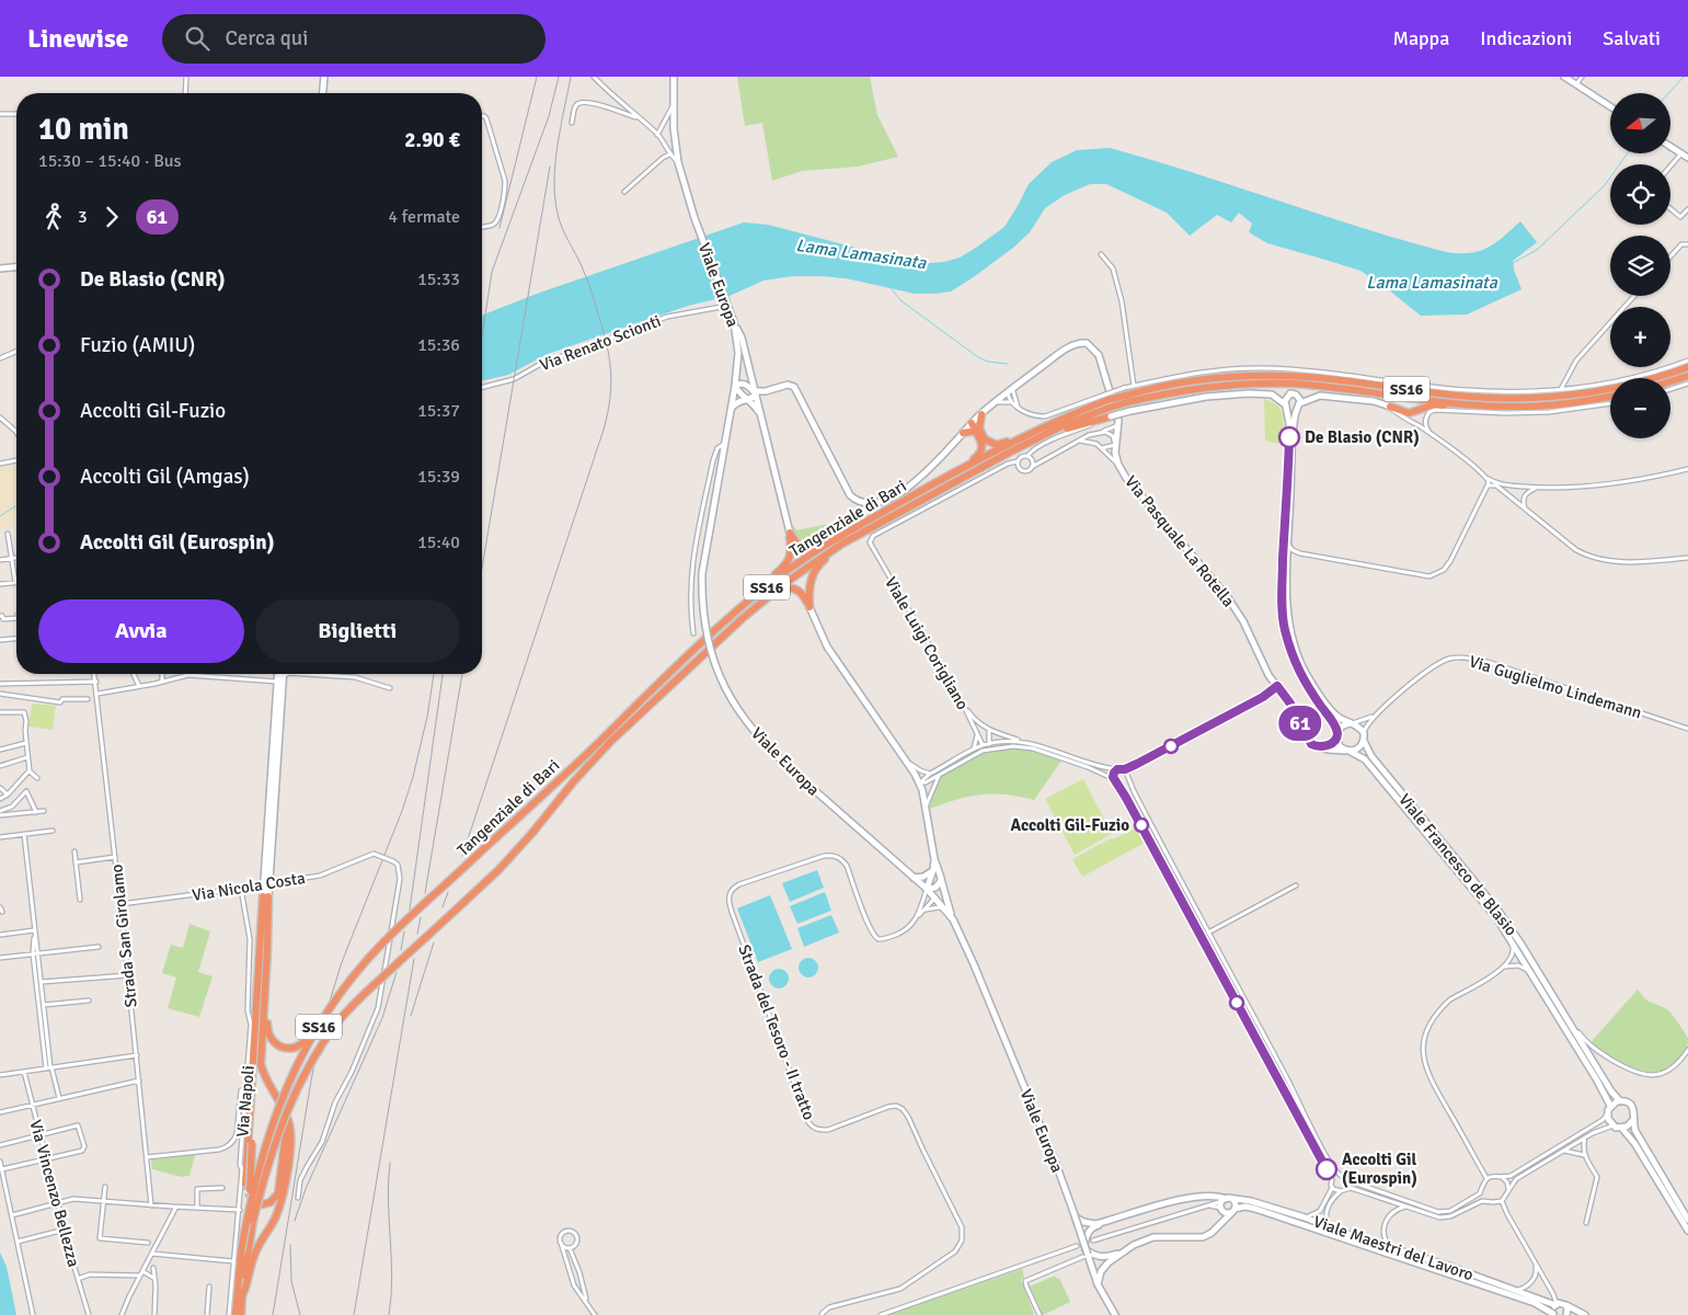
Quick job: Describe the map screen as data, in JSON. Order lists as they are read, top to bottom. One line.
{"streets":{"highway":["SS16","Tangenziale di Bari"],"street":["Viale Europa","Via Renato Scionti","Via Pasquale La Rotella","Viale Luigi Corigliano","Via Guglielmo Lindemann","Viale Francesco de Blasio","Via Nicola Costa","Strada San Girolamo","Strada del Tesoro - II tratto","Via Napoli","Via Vincenzo Bellezza","Viale Maestri del Lavoro"]},"crossings":[["Viale Europa","Via Renato Scionti"],["Via Guglielmo Lindemann","Viale Francesco de Blasio"],["Via Nicola Costa","Strada San Girolamo"],["Via Nicola Costa","Via Napoli"]],"water":["Lama Lamasinata"],"places":["De Blasio (CNR)","Accolti Gil-Fuzio","Accolti Gil (Eurospin)"],"lines":["bus line 61"],"north":"left","page":{"header":"Linewise","search":"Cerca qui","nav":["Mappa","Indicazioni","Salvati"],"on_map":"61","map_buttons":["+","−"],"heading":["10 min","15:30 – 15:40 · Bus","2.90 €"],"legs":["3","61","4 fermate"],"list":[{"name":"De Blasio (CNR)","value":"15:33"},{"name":"Fuzio (AMIU)","value":"15:36"},{"name":"Accolti Gil-Fuzio","value":"15:37"},{"name":"Accolti Gil (Amgas)","value":"15:39"},{"name":"Accolti Gil (Eurospin)","value":"15:40"}],"buttons":["Avvia","Biglietti"]}}
